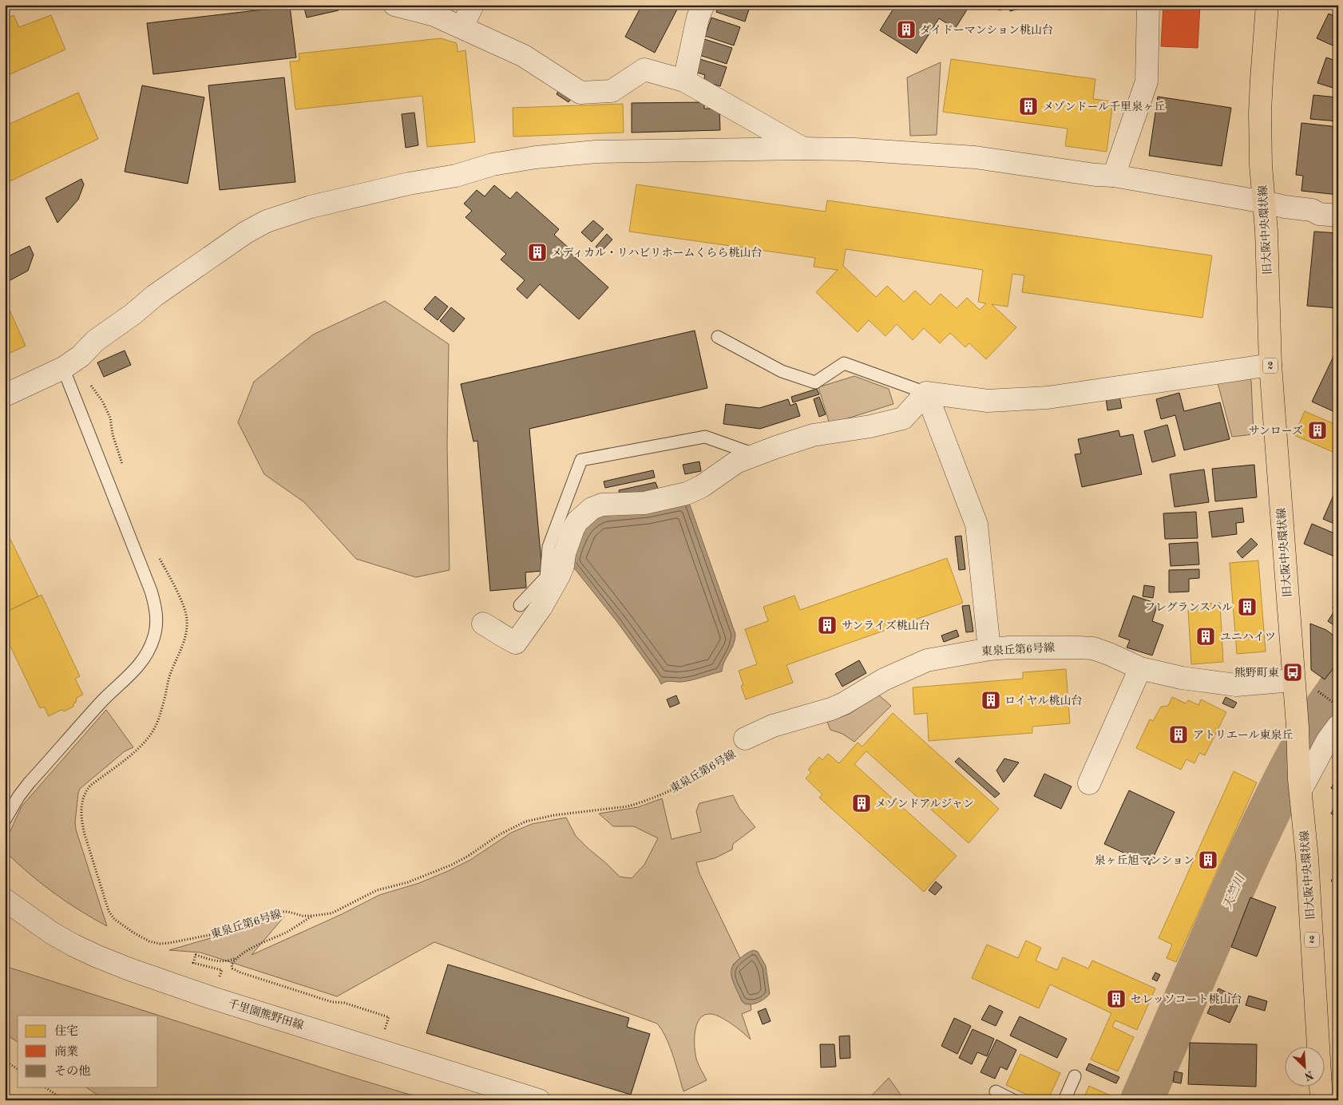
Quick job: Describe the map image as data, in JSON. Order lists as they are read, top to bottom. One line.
{"streets":{"main road":["旧大阪中央環状線","2"],"street":["東泉丘第6号線","千里園熊野田線"]},"crossings":[["旧大阪中央環状線","東泉丘第6号線"]],"water":["天竺川"],"places":{"building":["ダイドーマンション桃山台","メゾンドール千里泉ヶ丘","メディカル・リハビリホームくらら桃山台","サンローズ","フレグランスハル","サンライズ桃山台","ユニハイツ","ロイヤル桃山台","アトリエール東泉丘","メゾンドアルジャン","泉ヶ丘旭マンション","セレッソコート桃山台"],"bus stop":["熊野町東"]},"legend":["住宅","商業","その他"],"north":"bottom right"}
